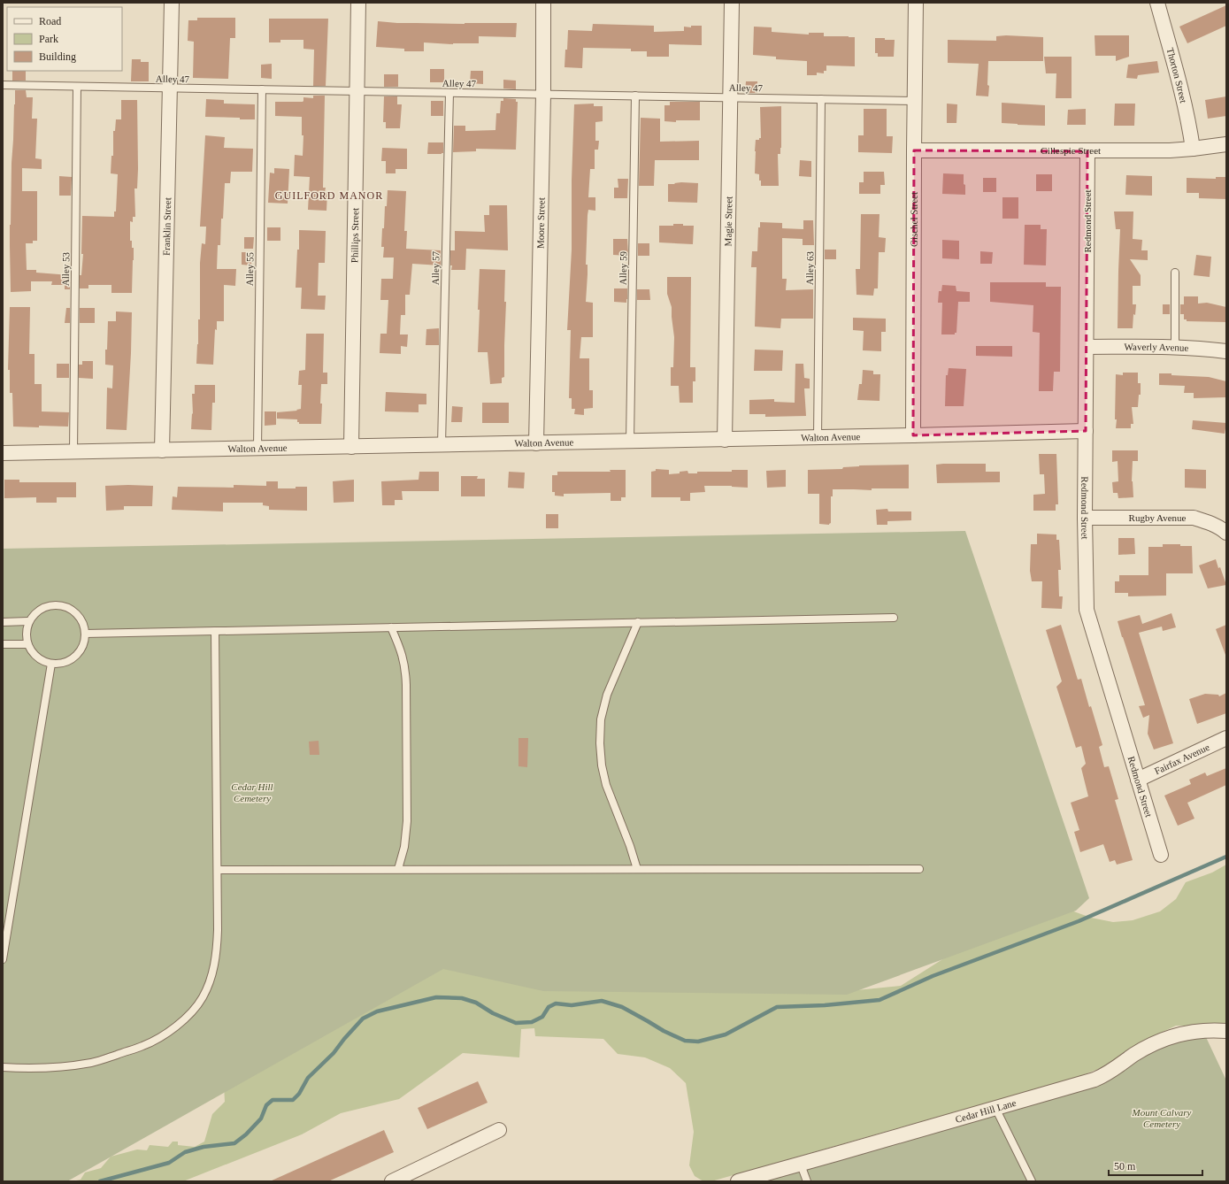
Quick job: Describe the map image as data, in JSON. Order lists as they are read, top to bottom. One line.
{"streets":{"street":["Thorton Street","Gillespie Street","Gischel Street","Magie Street","Redmond Street","Moore Street","Franklin Street","Phillips Street","Waverly Avenue","Walton Avenue","Rugby Avenue","Fairfax Avenue","Cedar Hill Lane"],"lane":["Alley 47","Alley 57","Alley 59","Alley 63","Alley 53","Alley 55"]},"crossings":[["Thorton Street","Gillespie Street"],["Alley 47","Gischel Street"],["Alley 47","Magie Street"],["Alley 47","Moore Street"],["Alley 47","Franklin Street"],["Alley 47","Phillips Street"],["Alley 47","Alley 57"],["Alley 47","Alley 59"],["Alley 47","Alley 63"],["Alley 47","Alley 53"],["Alley 47","Alley 55"],["Gillespie Street","Gischel Street"],["Gillespie Street","Redmond Street"],["Gischel Street","Walton Avenue"],["Magie Street","Walton Avenue"],["Redmond Street","Waverly Avenue"],["Redmond Street","Walton Avenue"],["Redmond Street","Rugby Avenue"],["Redmond Street","Fairfax Avenue"],["Moore Street","Walton Avenue"],["Franklin Street","Walton Avenue"],["Phillips Street","Walton Avenue"],["Alley 57","Walton Avenue"],["Alley 59","Walton Avenue"],["Alley 63","Walton Avenue"],["Alley 53","Walton Avenue"],["Alley 55","Walton Avenue"]],"districts":["GUILFORD MANOR"],"parks":["Cedar Hill Cemetery","Mount Calvary Cemetery"],"legend":["Road","Park","Building"],"scale_bar":"50 m"}
